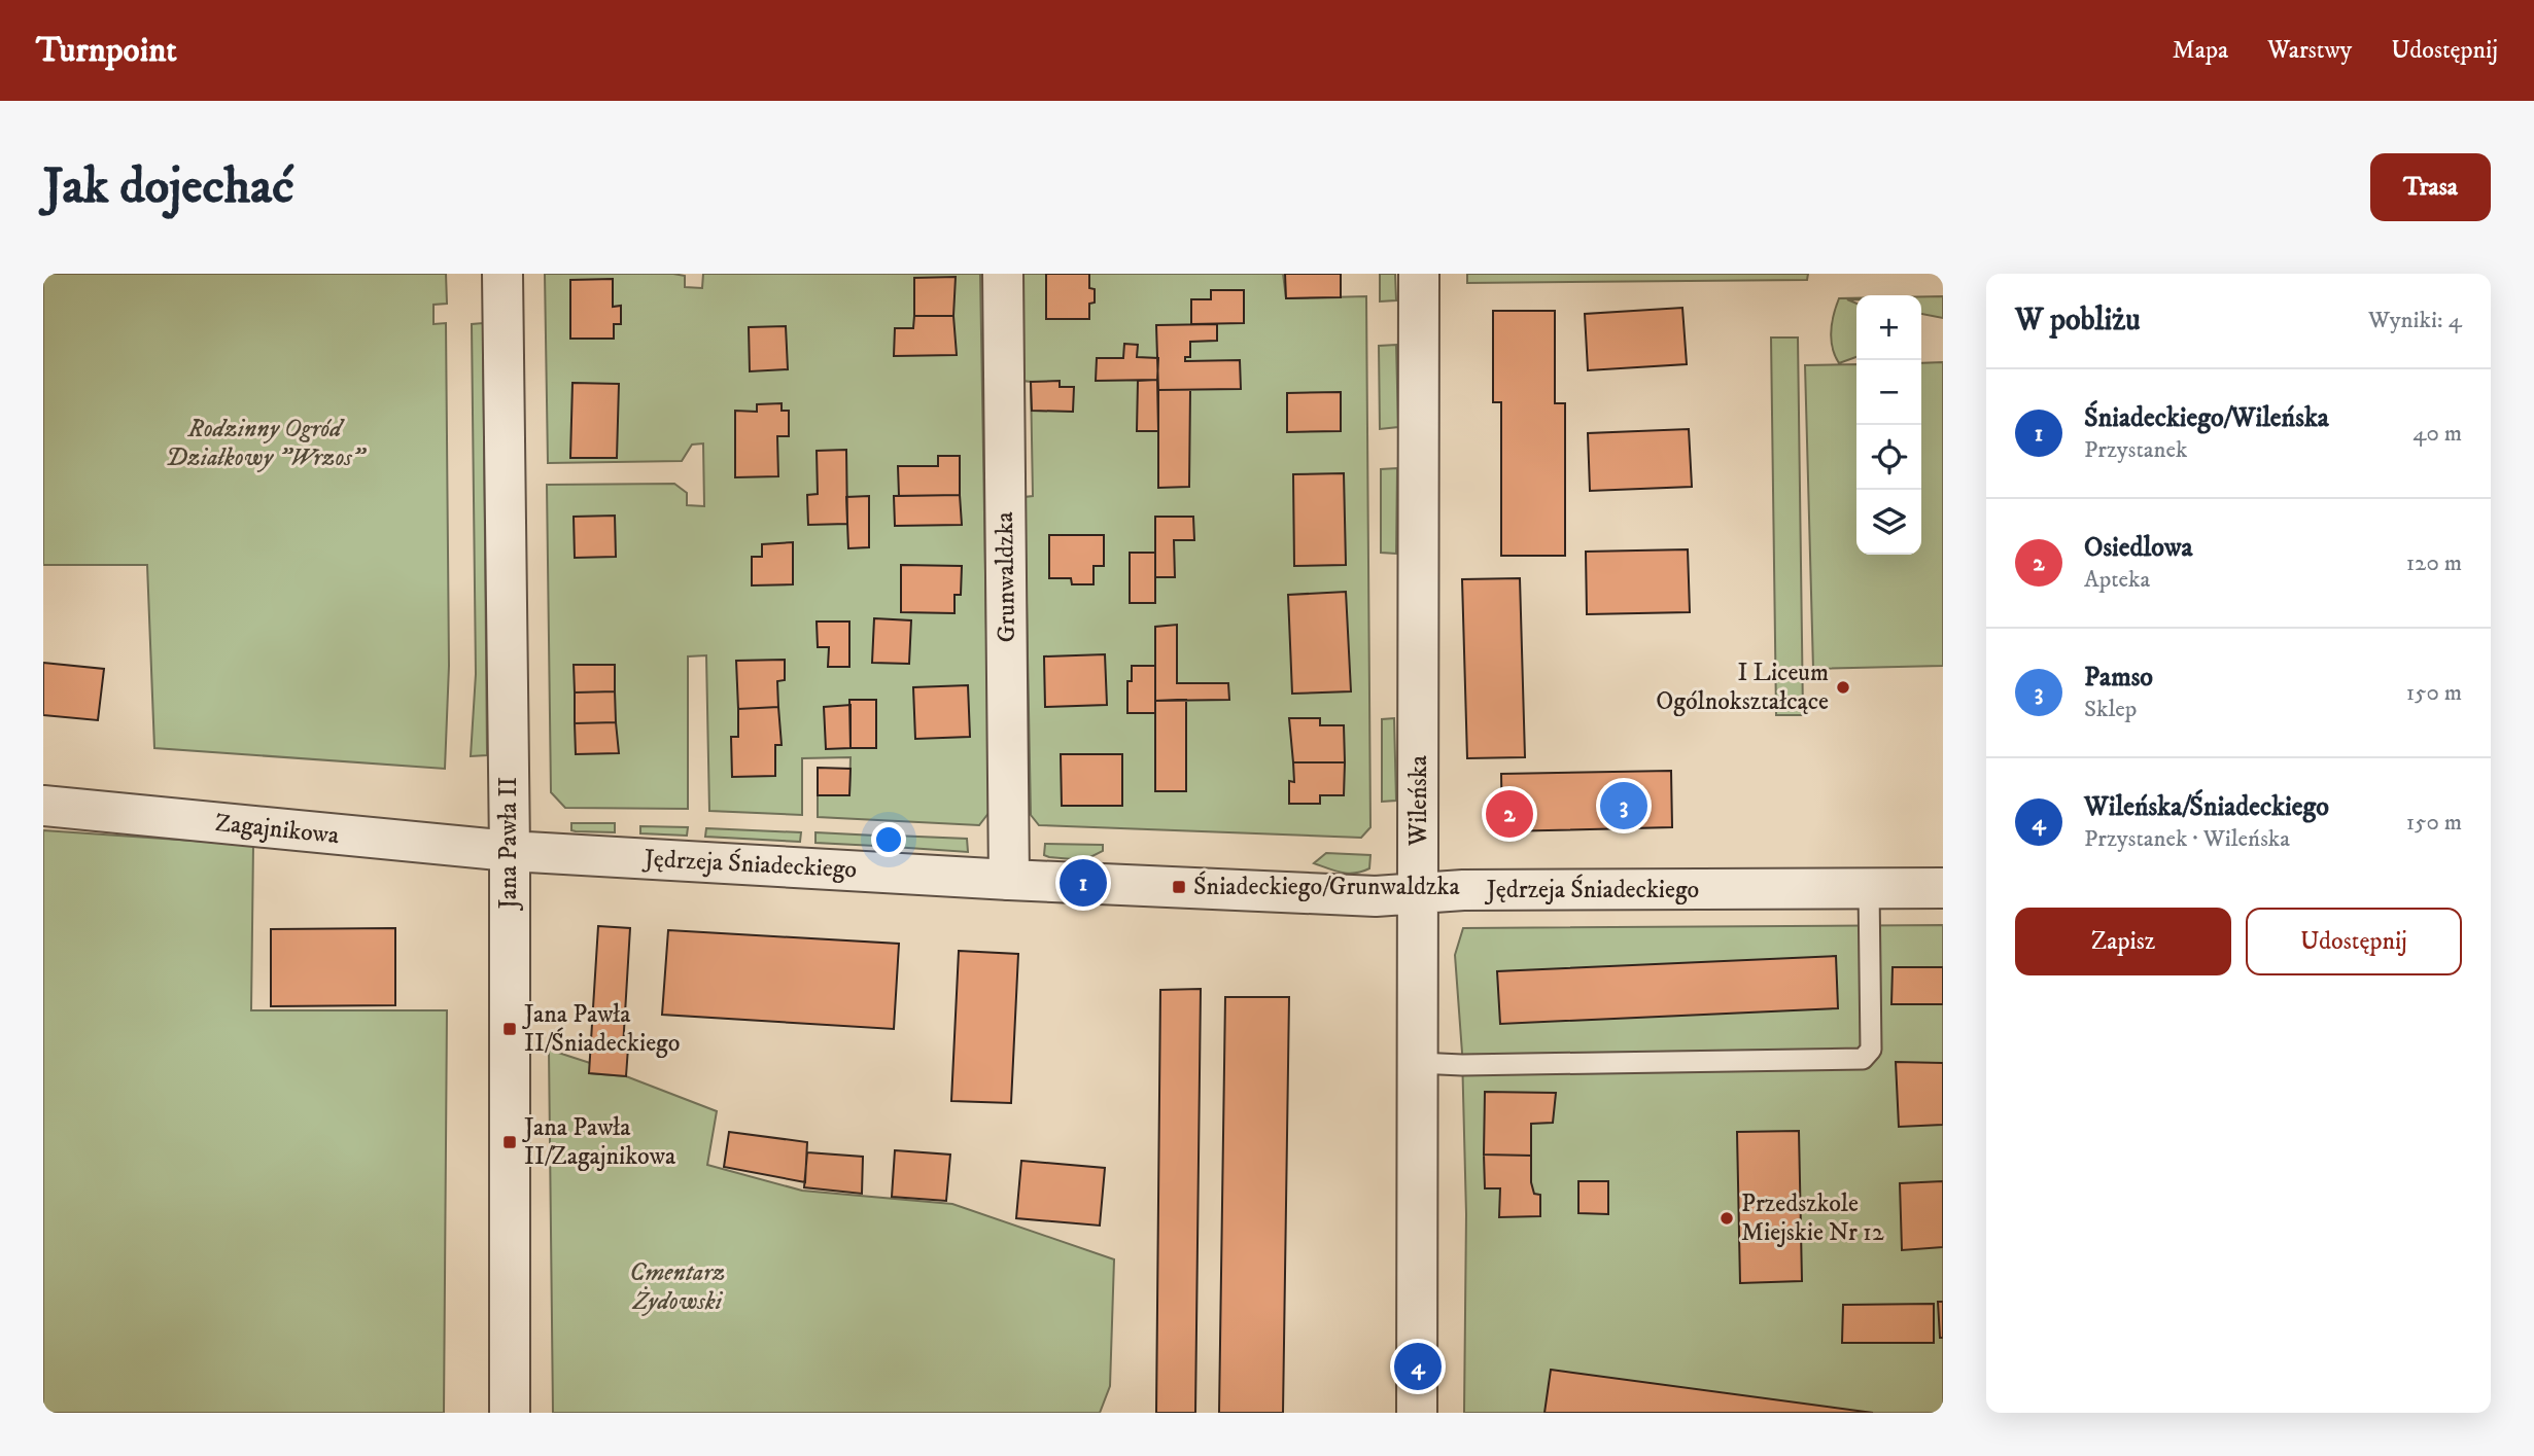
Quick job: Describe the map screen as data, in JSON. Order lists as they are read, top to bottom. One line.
{"streets":{"street":["Grunwaldzka","Wileńska","Zagajnikowa","Jana Pawła II","Jędrzeja Śniadeckiego"]},"crossings":[["Grunwaldzka","Jędrzeja Śniadeckiego"],["Wileńska","Jędrzeja Śniadeckiego"],["Zagajnikowa","Jana Pawła II"],["Zagajnikowa","Jędrzeja Śniadeckiego"],["Jana Pawła II","Jędrzeja Śniadeckiego"]],"parks":["Rodzinny Ogród Działkowy \"Wrzos\"","Cmentarz Żydowski"],"places":{"other":["I Liceum Ogólnokształcące","Przedszkole Miejskie Nr 12"],"transit":["Śniadeckiego/Grunwaldzka","Jana Pawła II/Śniadeckiego","Jana Pawła II/Zagajnikowa"]},"page":{"header":"Turnpoint","nav":["Mapa","Warstwy","Udostępnij"],"buttons":["Trasa",["Zapisz","Udostępnij"]],"title":"Jak dojechać","heading":["W pobliżu","Wyniki: 4"],"map_buttons":["+","−"],"list":[{"mark":"1","name":"Śniadeckiego/Wileńska","note":"Przystanek","value":"40 m"},{"mark":"2","name":"Osiedlowa","note":"Apteka","value":"120 m"},{"mark":"3","name":"Pamso","note":"Sklep","value":"150 m"},{"mark":"4","name":"Wileńska/Śniadeckiego","note":"Przystanek · Wileńska","value":"150 m"}],"pins":["3","2","1","4"]}}
